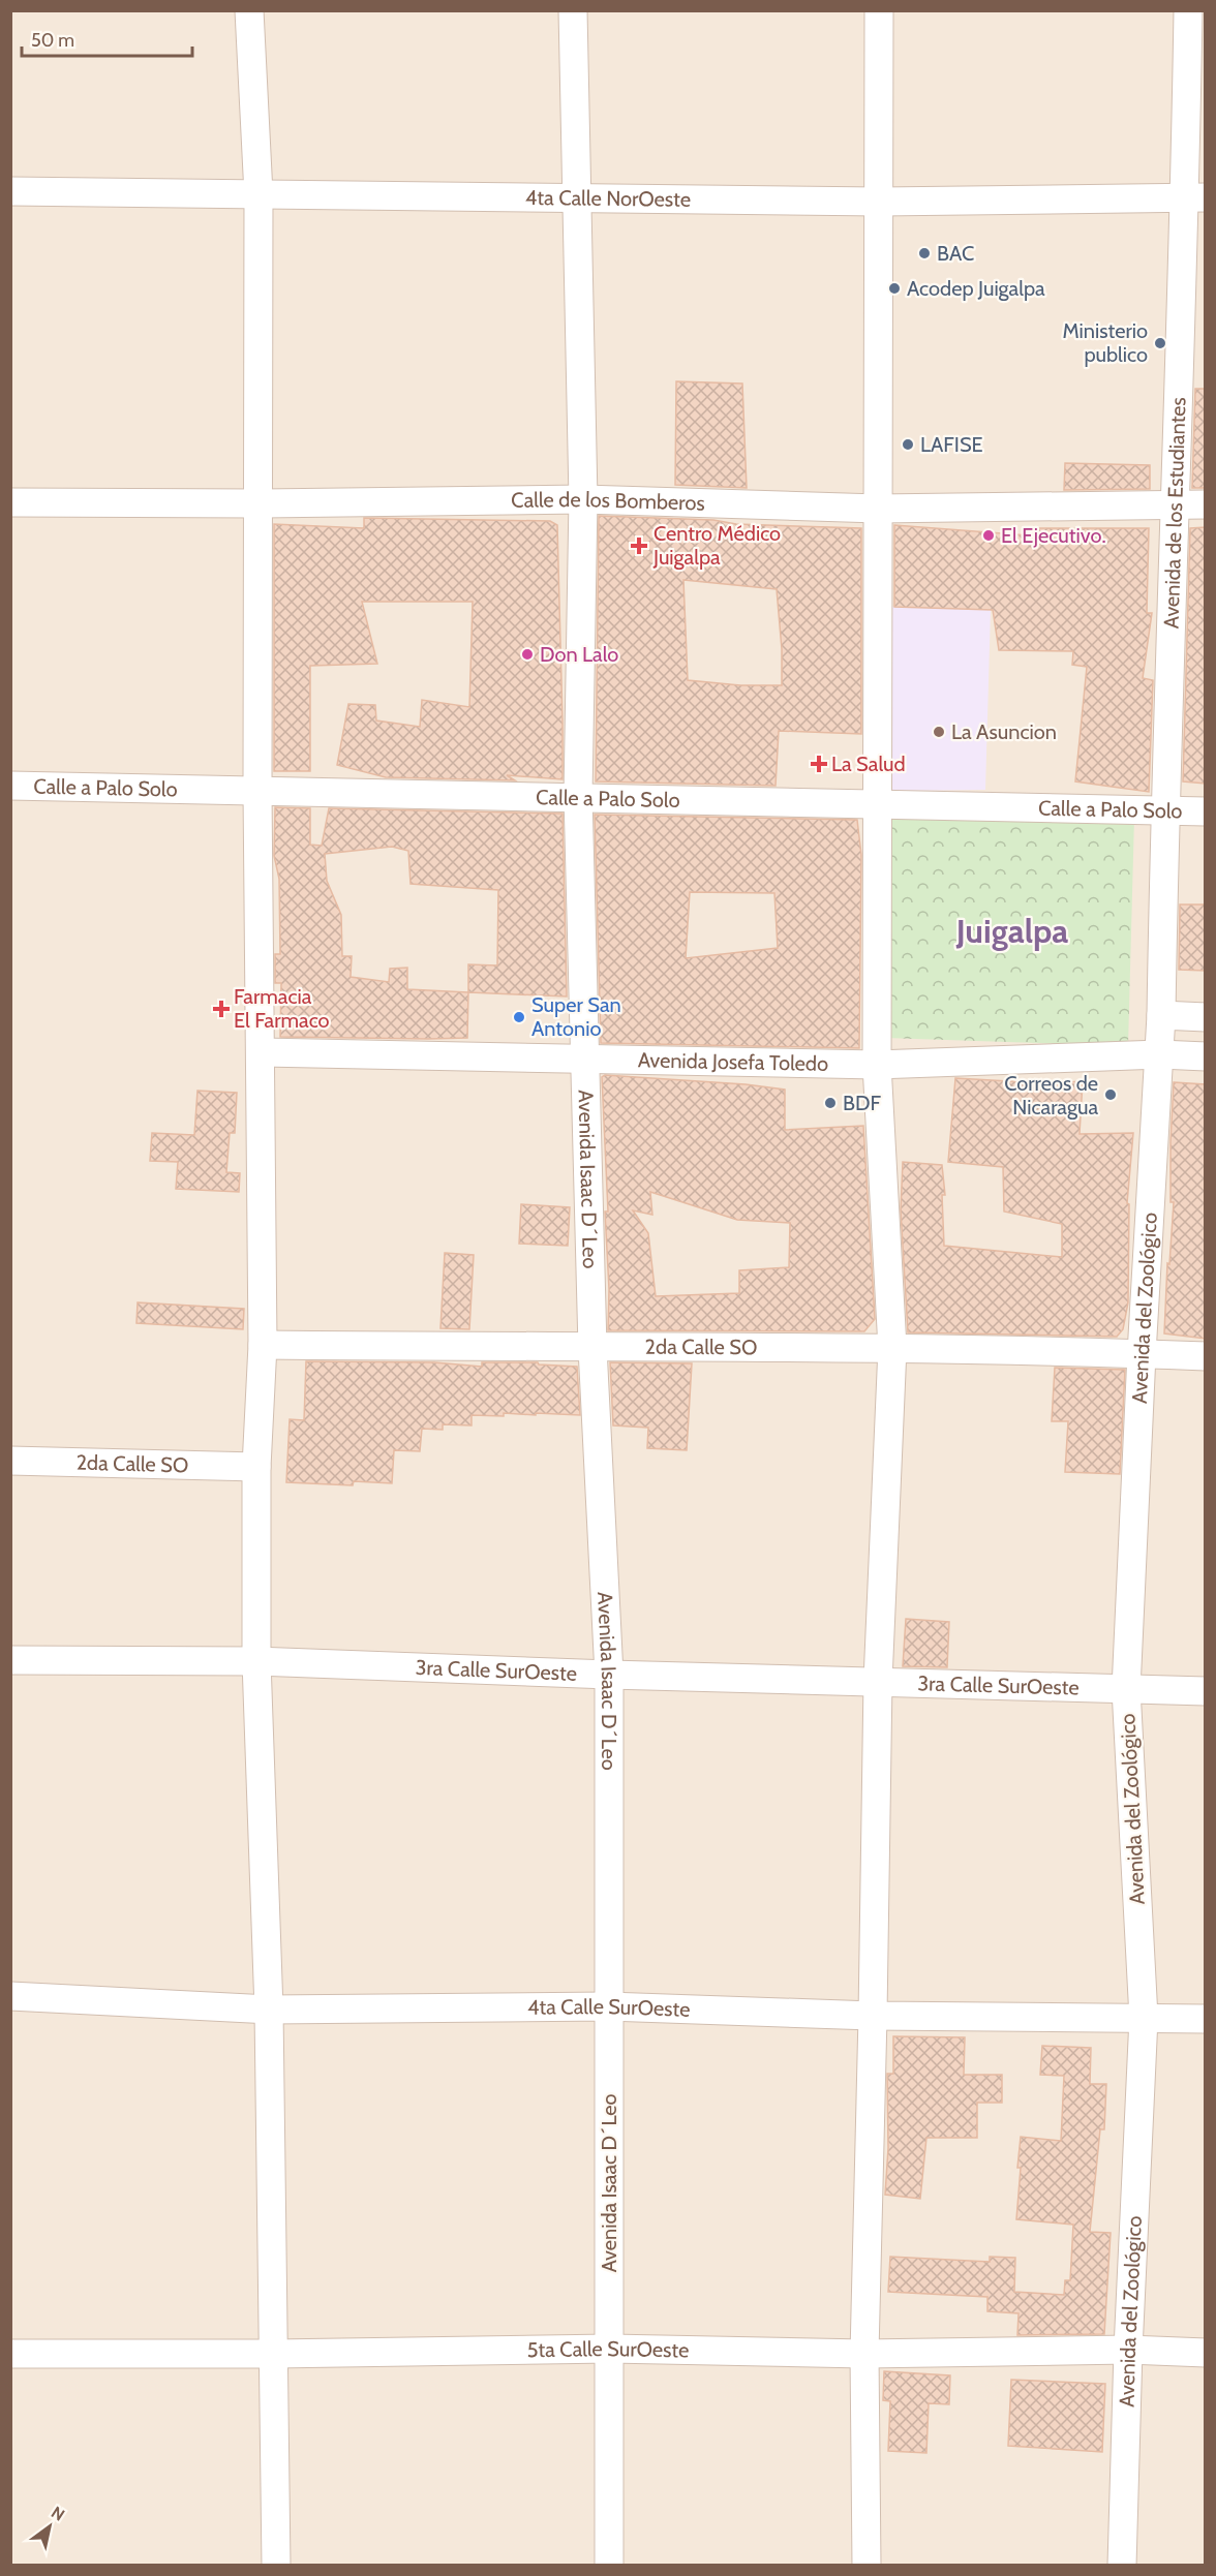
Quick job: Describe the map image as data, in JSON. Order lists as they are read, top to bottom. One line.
{"streets":{"street":["4ta Calle NorOeste","Calle de los Bomberos","Avenida de los Estudiantes","Calle a Palo Solo","Avenida Josefa Toledo","Avenida Isaac D´Leo","Avenida del Zoológico","2da Calle SO","3ra Calle SurOeste","4ta Calle SurOeste","5ta Calle SurOeste"]},"crossings":[["4ta Calle NorOeste","Avenida de los Estudiantes"],["4ta Calle NorOeste","Avenida Isaac D´Leo"],["Calle de los Bomberos","Avenida de los Estudiantes"],["Calle de los Bomberos","Avenida Isaac D´Leo"],["Avenida de los Estudiantes","Calle a Palo Solo"],["Avenida de los Estudiantes","Avenida del Zoológico"],["Calle a Palo Solo","Avenida Isaac D´Leo"],["Avenida Josefa Toledo","Avenida Isaac D´Leo"],["Avenida Josefa Toledo","Avenida del Zoológico"],["Avenida Isaac D´Leo","2da Calle SO"],["Avenida Isaac D´Leo","3ra Calle SurOeste"],["Avenida Isaac D´Leo","4ta Calle SurOeste"],["Avenida Isaac D´Leo","5ta Calle SurOeste"],["Avenida del Zoológico","2da Calle SO"],["Avenida del Zoológico","3ra Calle SurOeste"],["Avenida del Zoológico","4ta Calle SurOeste"],["Avenida del Zoológico","5ta Calle SurOeste"]],"districts":["Juigalpa"],"places":{"other":["BAC","Acodep Juigalpa","Ministerio publico","LAFISE","El Ejecutivo.","Don Lalo","La Asuncion","Super San Antonio","Correos de Nicaragua","BDF"],"health":["Centro Médico Juigalpa","La Salud","Farmacia El Farmaco"]},"scale_bar":"50 m","north":"top right"}
